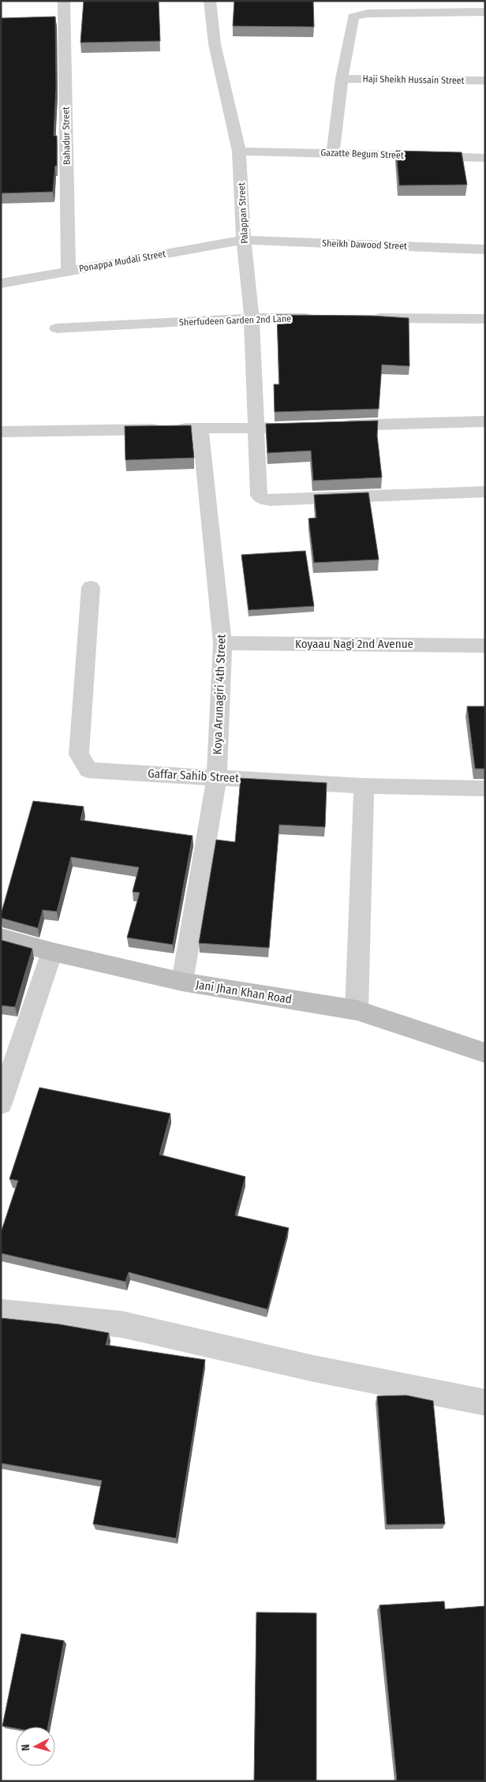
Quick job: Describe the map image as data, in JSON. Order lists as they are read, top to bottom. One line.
{"streets":{"street":["Haji Sheikh Hussain Street","Bahadur Street","Gazatte Begum Street","Palappan Street","Sheikh Dawood Street","Ponappa Mudali Street","Sherfudeen Garden 2nd Lane","Koyaau Nagi 2nd Avenue","Koya Arunagiri 4th Street","Gaffar Sahib Street","Jani Jhan Khan Road"]},"crossings":[["Bahadur Street","Ponappa Mudali Street"],["Gazatte Begum Street","Palappan Street"],["Palappan Street","Sheikh Dawood Street"],["Palappan Street","Ponappa Mudali Street"],["Palappan Street","Sherfudeen Garden 2nd Lane"],["Sheikh Dawood Street","Ponappa Mudali Street"],["Koyaau Nagi 2nd Avenue","Koya Arunagiri 4th Street"],["Koya Arunagiri 4th Street","Gaffar Sahib Street"],["Koya Arunagiri 4th Street","Jani Jhan Khan Road"]],"north":"left"}
